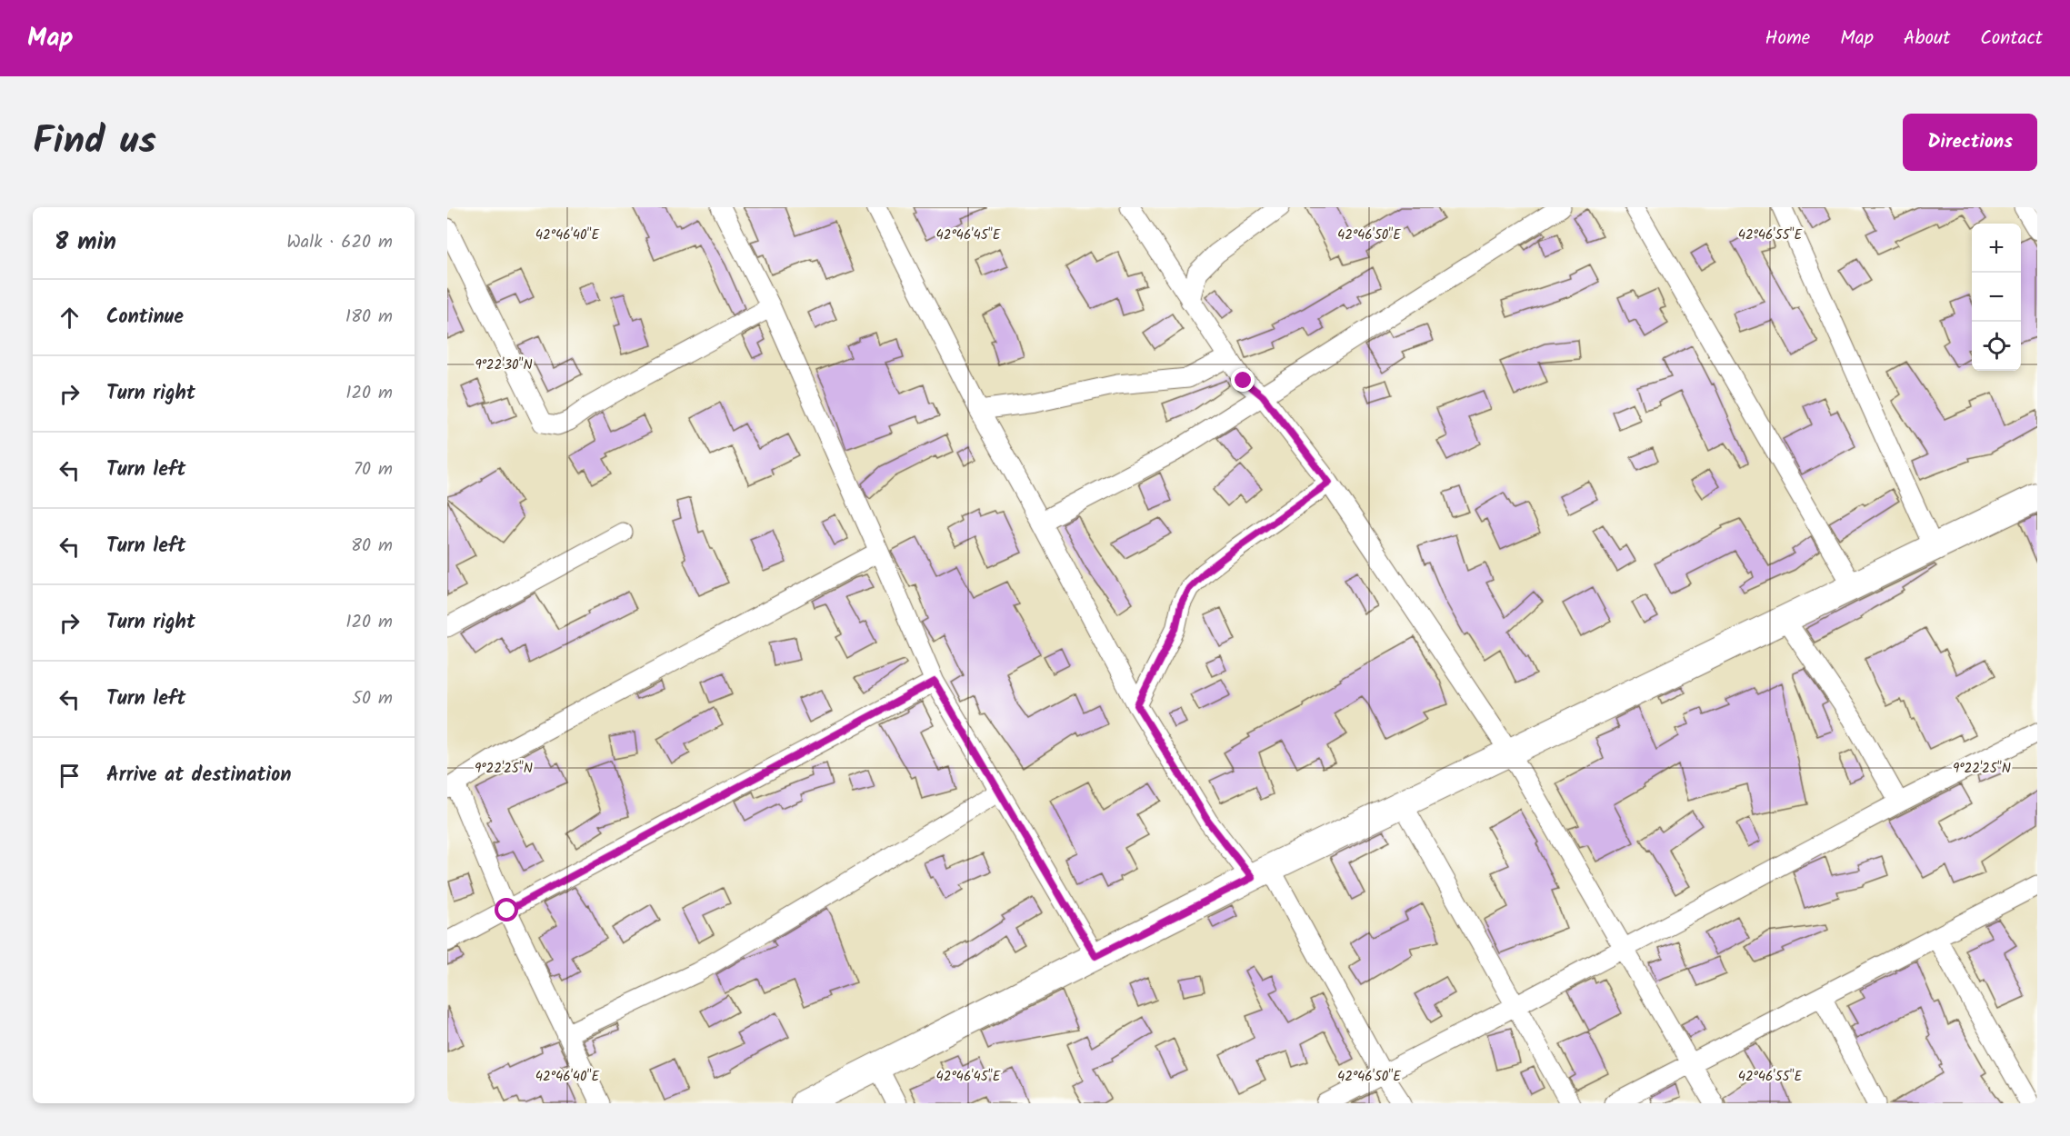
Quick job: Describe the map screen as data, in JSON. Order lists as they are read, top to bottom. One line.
{"page":{"header":"Map","nav":["Home","Map","About","Contact"],"title":"Find us","buttons":"Directions","heading":["8 min","Walk · 620 m"],"map_buttons":["+","−"],"list":[["Continue","180 m"],["Turn right","120 m"],["Turn left","70 m"],["Turn left","80 m"],["Turn right","120 m"],["Turn left","50 m"],"Arrive at destination"]},"coordinates":["42°46'40\"E","42°46'45\"E","42°46'50\"E","42°46'55\"E","9°22'30\"N","9°22'25\"N"]}
